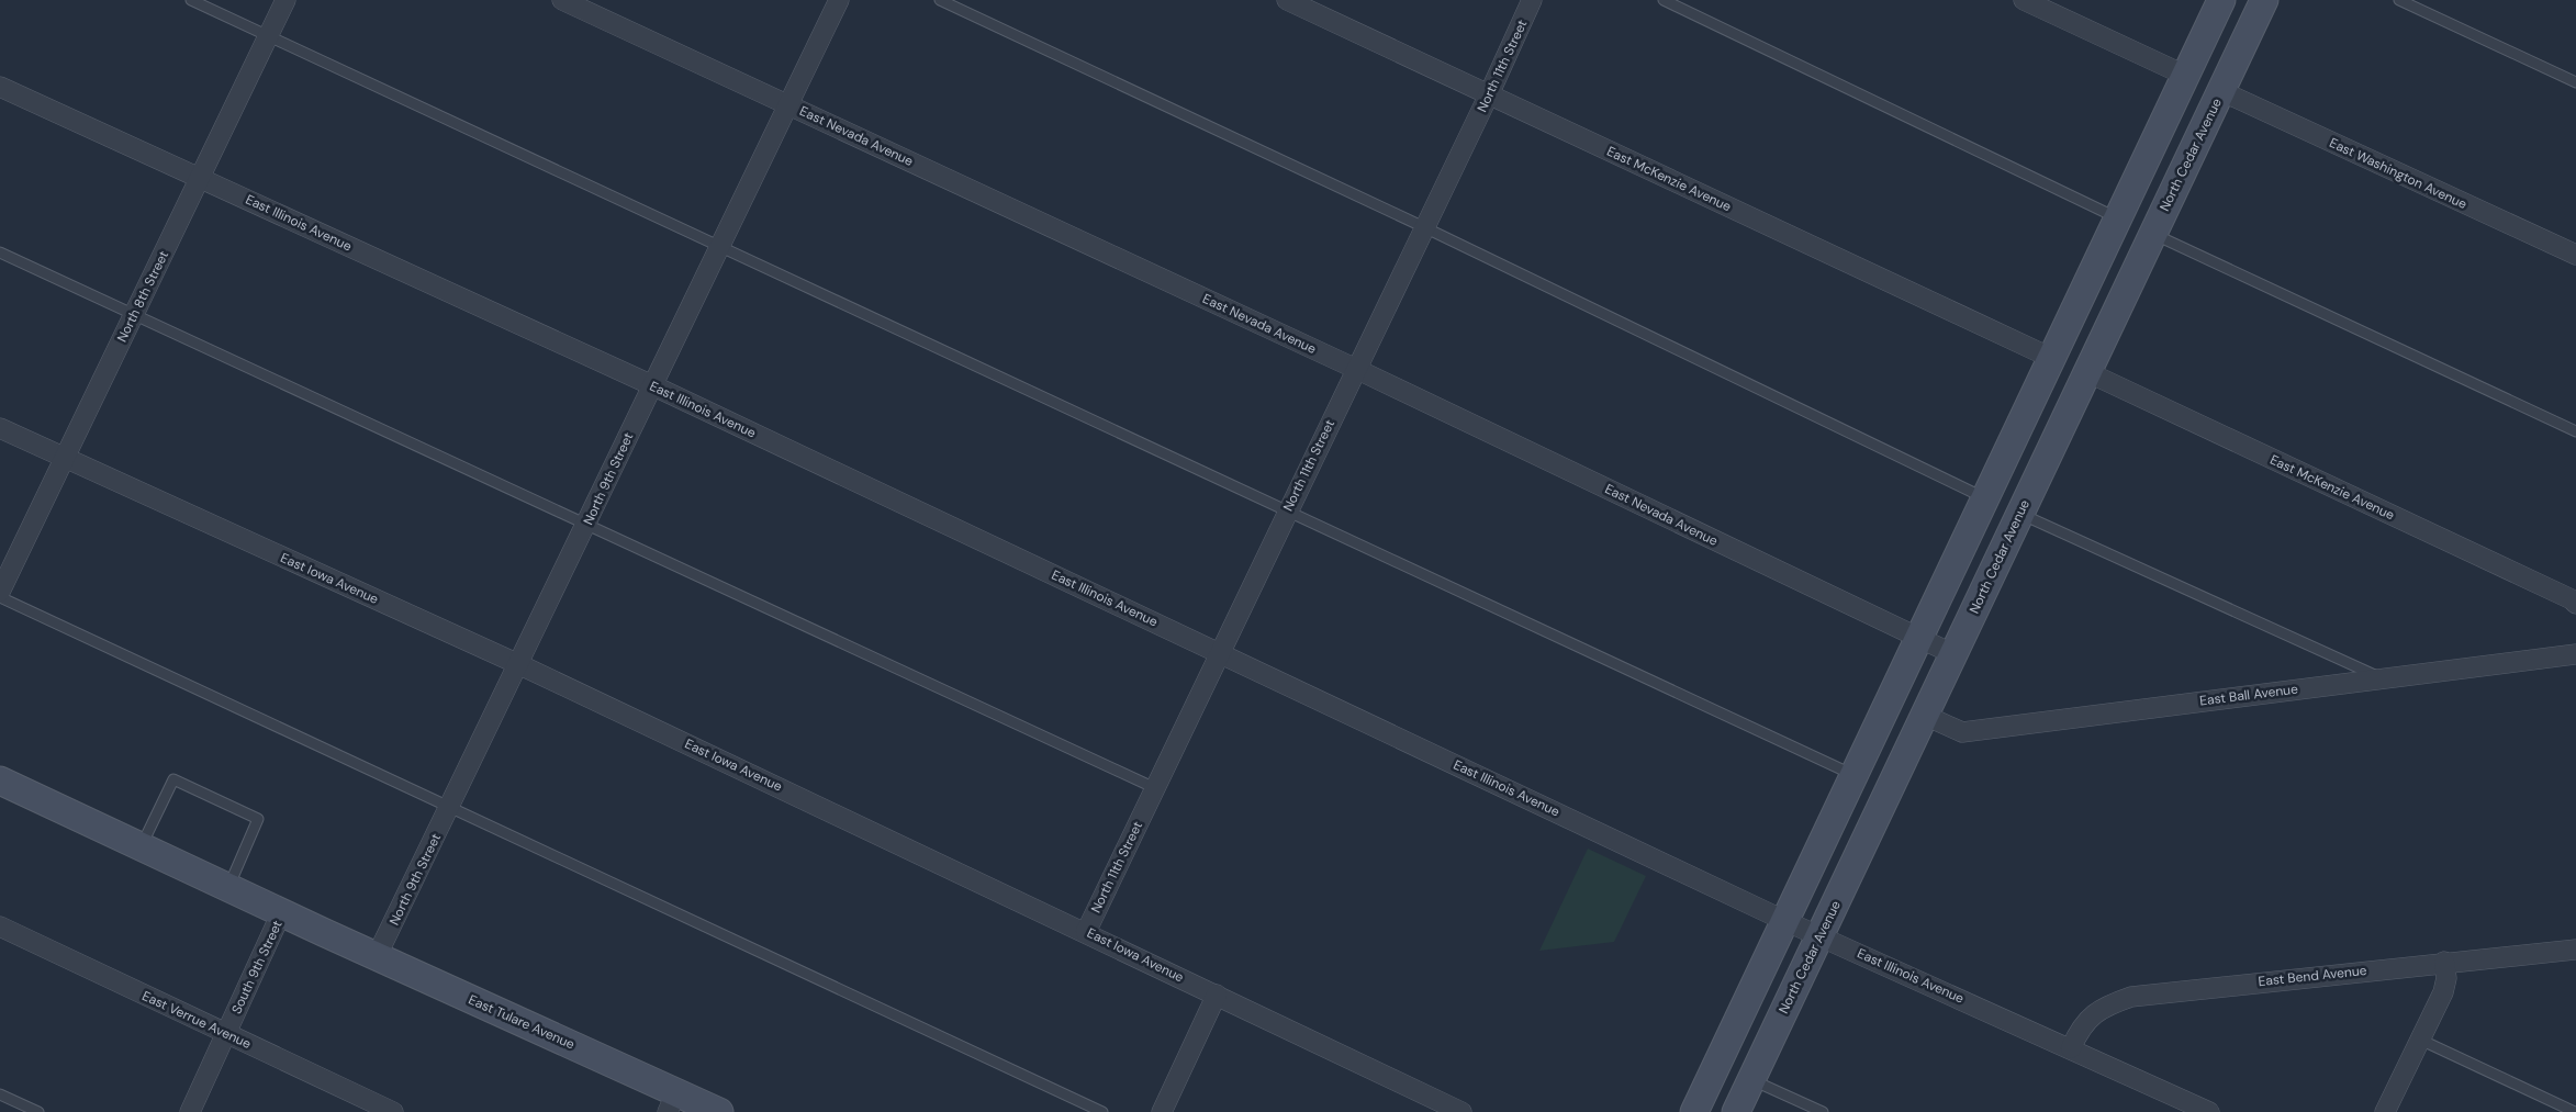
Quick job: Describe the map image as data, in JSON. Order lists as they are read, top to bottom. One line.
{"streets":{"main road":["North Cedar Avenue","East Tulare Avenue"],"street":["North 11th Street","East Nevada Avenue","East Washington Avenue","East McKenzie Avenue","East Illinois Avenue","North 8th Street","North 9th Street","East Iowa Avenue","East Ball Avenue","South 9th Street","East Bend Avenue","East Verrue Avenue"]},"crossings":[["North 11th Street","East Nevada Avenue"],["North 11th Street","East McKenzie Avenue"],["North 11th Street","East Illinois Avenue"],["North 11th Street","East Iowa Avenue"],["East Nevada Avenue","North Cedar Avenue"],["East Nevada Avenue","North 9th Street"],["North Cedar Avenue","East Washington Avenue"],["North Cedar Avenue","East McKenzie Avenue"],["North Cedar Avenue","East Illinois Avenue"],["North Cedar Avenue","East Ball Avenue"],["East Illinois Avenue","North 8th Street"],["East Illinois Avenue","North 9th Street"],["East Illinois Avenue","East Bend Avenue"],["North 8th Street","East Iowa Avenue"],["North 9th Street","East Iowa Avenue"],["North 9th Street","East Tulare Avenue"],["South 9th Street","East Verrue Avenue"],["South 9th Street","East Tulare Avenue"]]}
